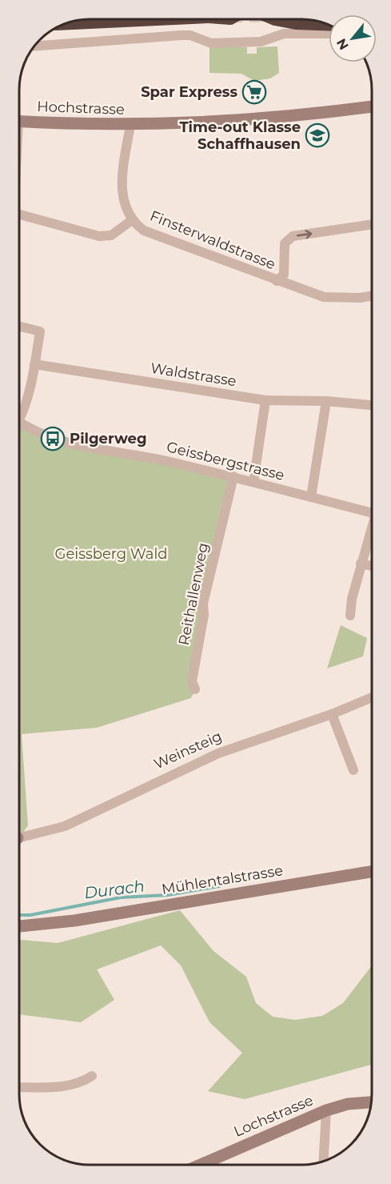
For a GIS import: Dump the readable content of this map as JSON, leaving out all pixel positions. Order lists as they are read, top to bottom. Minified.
{"streets":{"street":["Hochstrasse","Finsterwaldstrasse","Waldstrasse","Geissbergstrasse","Reithallenweg","Weinsteig","Mühlentalstrasse","Lochstrasse"]},"crossings":[["Hochstrasse","Finsterwaldstrasse"],["Geissbergstrasse","Reithallenweg"]],"water":["Durach"],"parks":["Geissberg Wald"],"places":{"supermarket":["Spar Express"],"school or university":["Time-out Klasse Schaffhausen"],"bus stop":["Pilgerweg"]},"north":"bottom left"}
